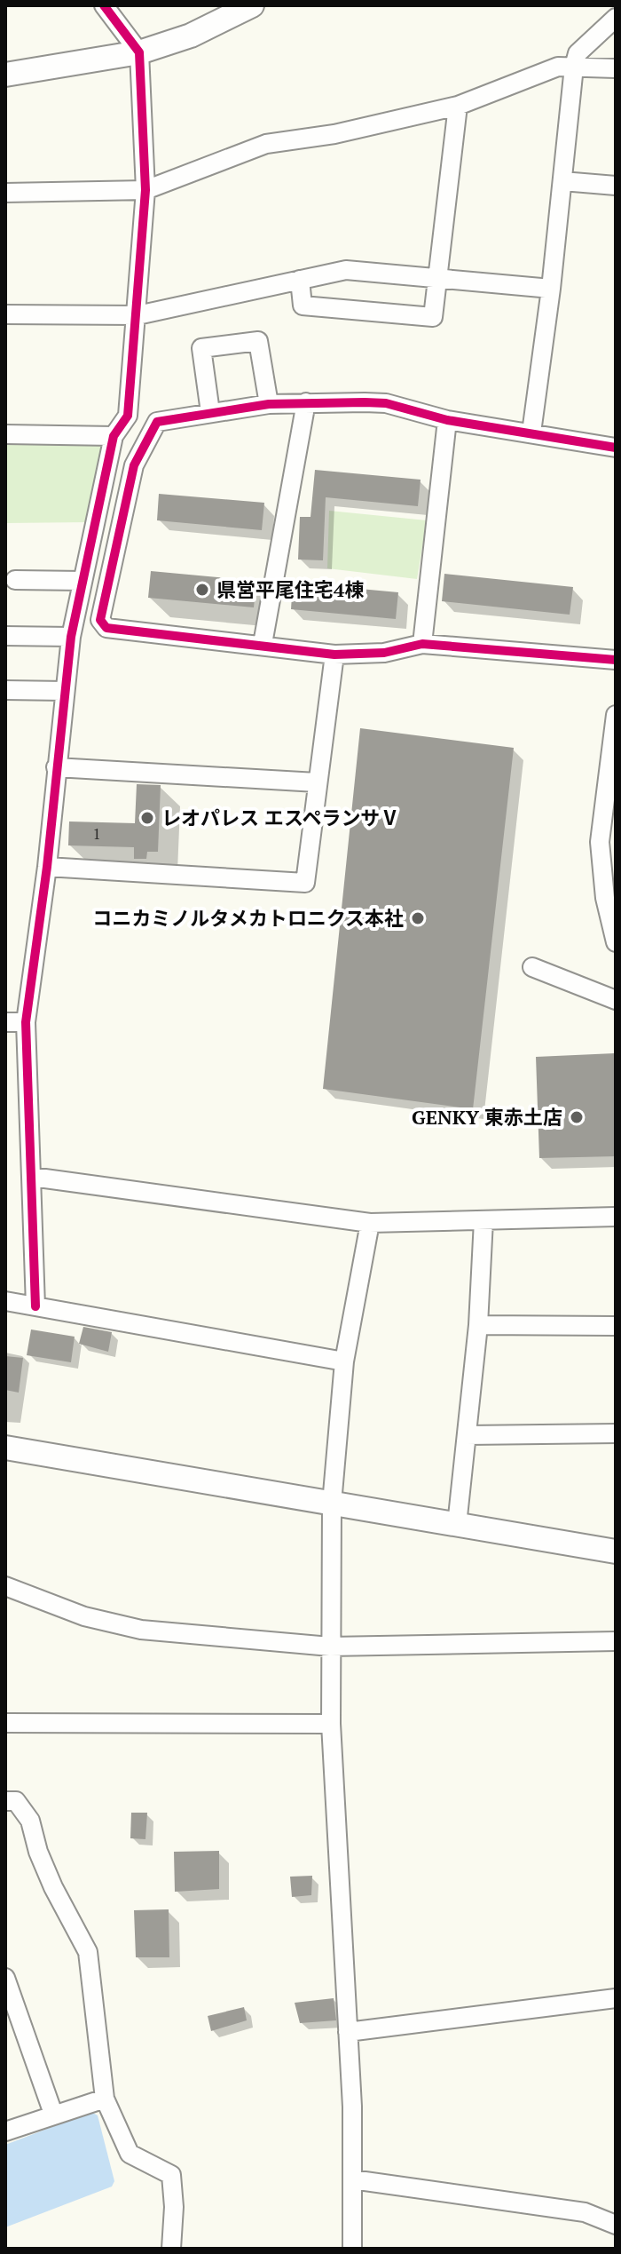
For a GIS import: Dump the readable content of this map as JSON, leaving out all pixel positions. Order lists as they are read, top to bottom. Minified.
{"places":["県営平尾住宅4棟","レオパレス エスペランサⅤ","コニカミノルタメカトロニクス本社","GENKY 東赤土店"],"house_numbers":["1"]}
